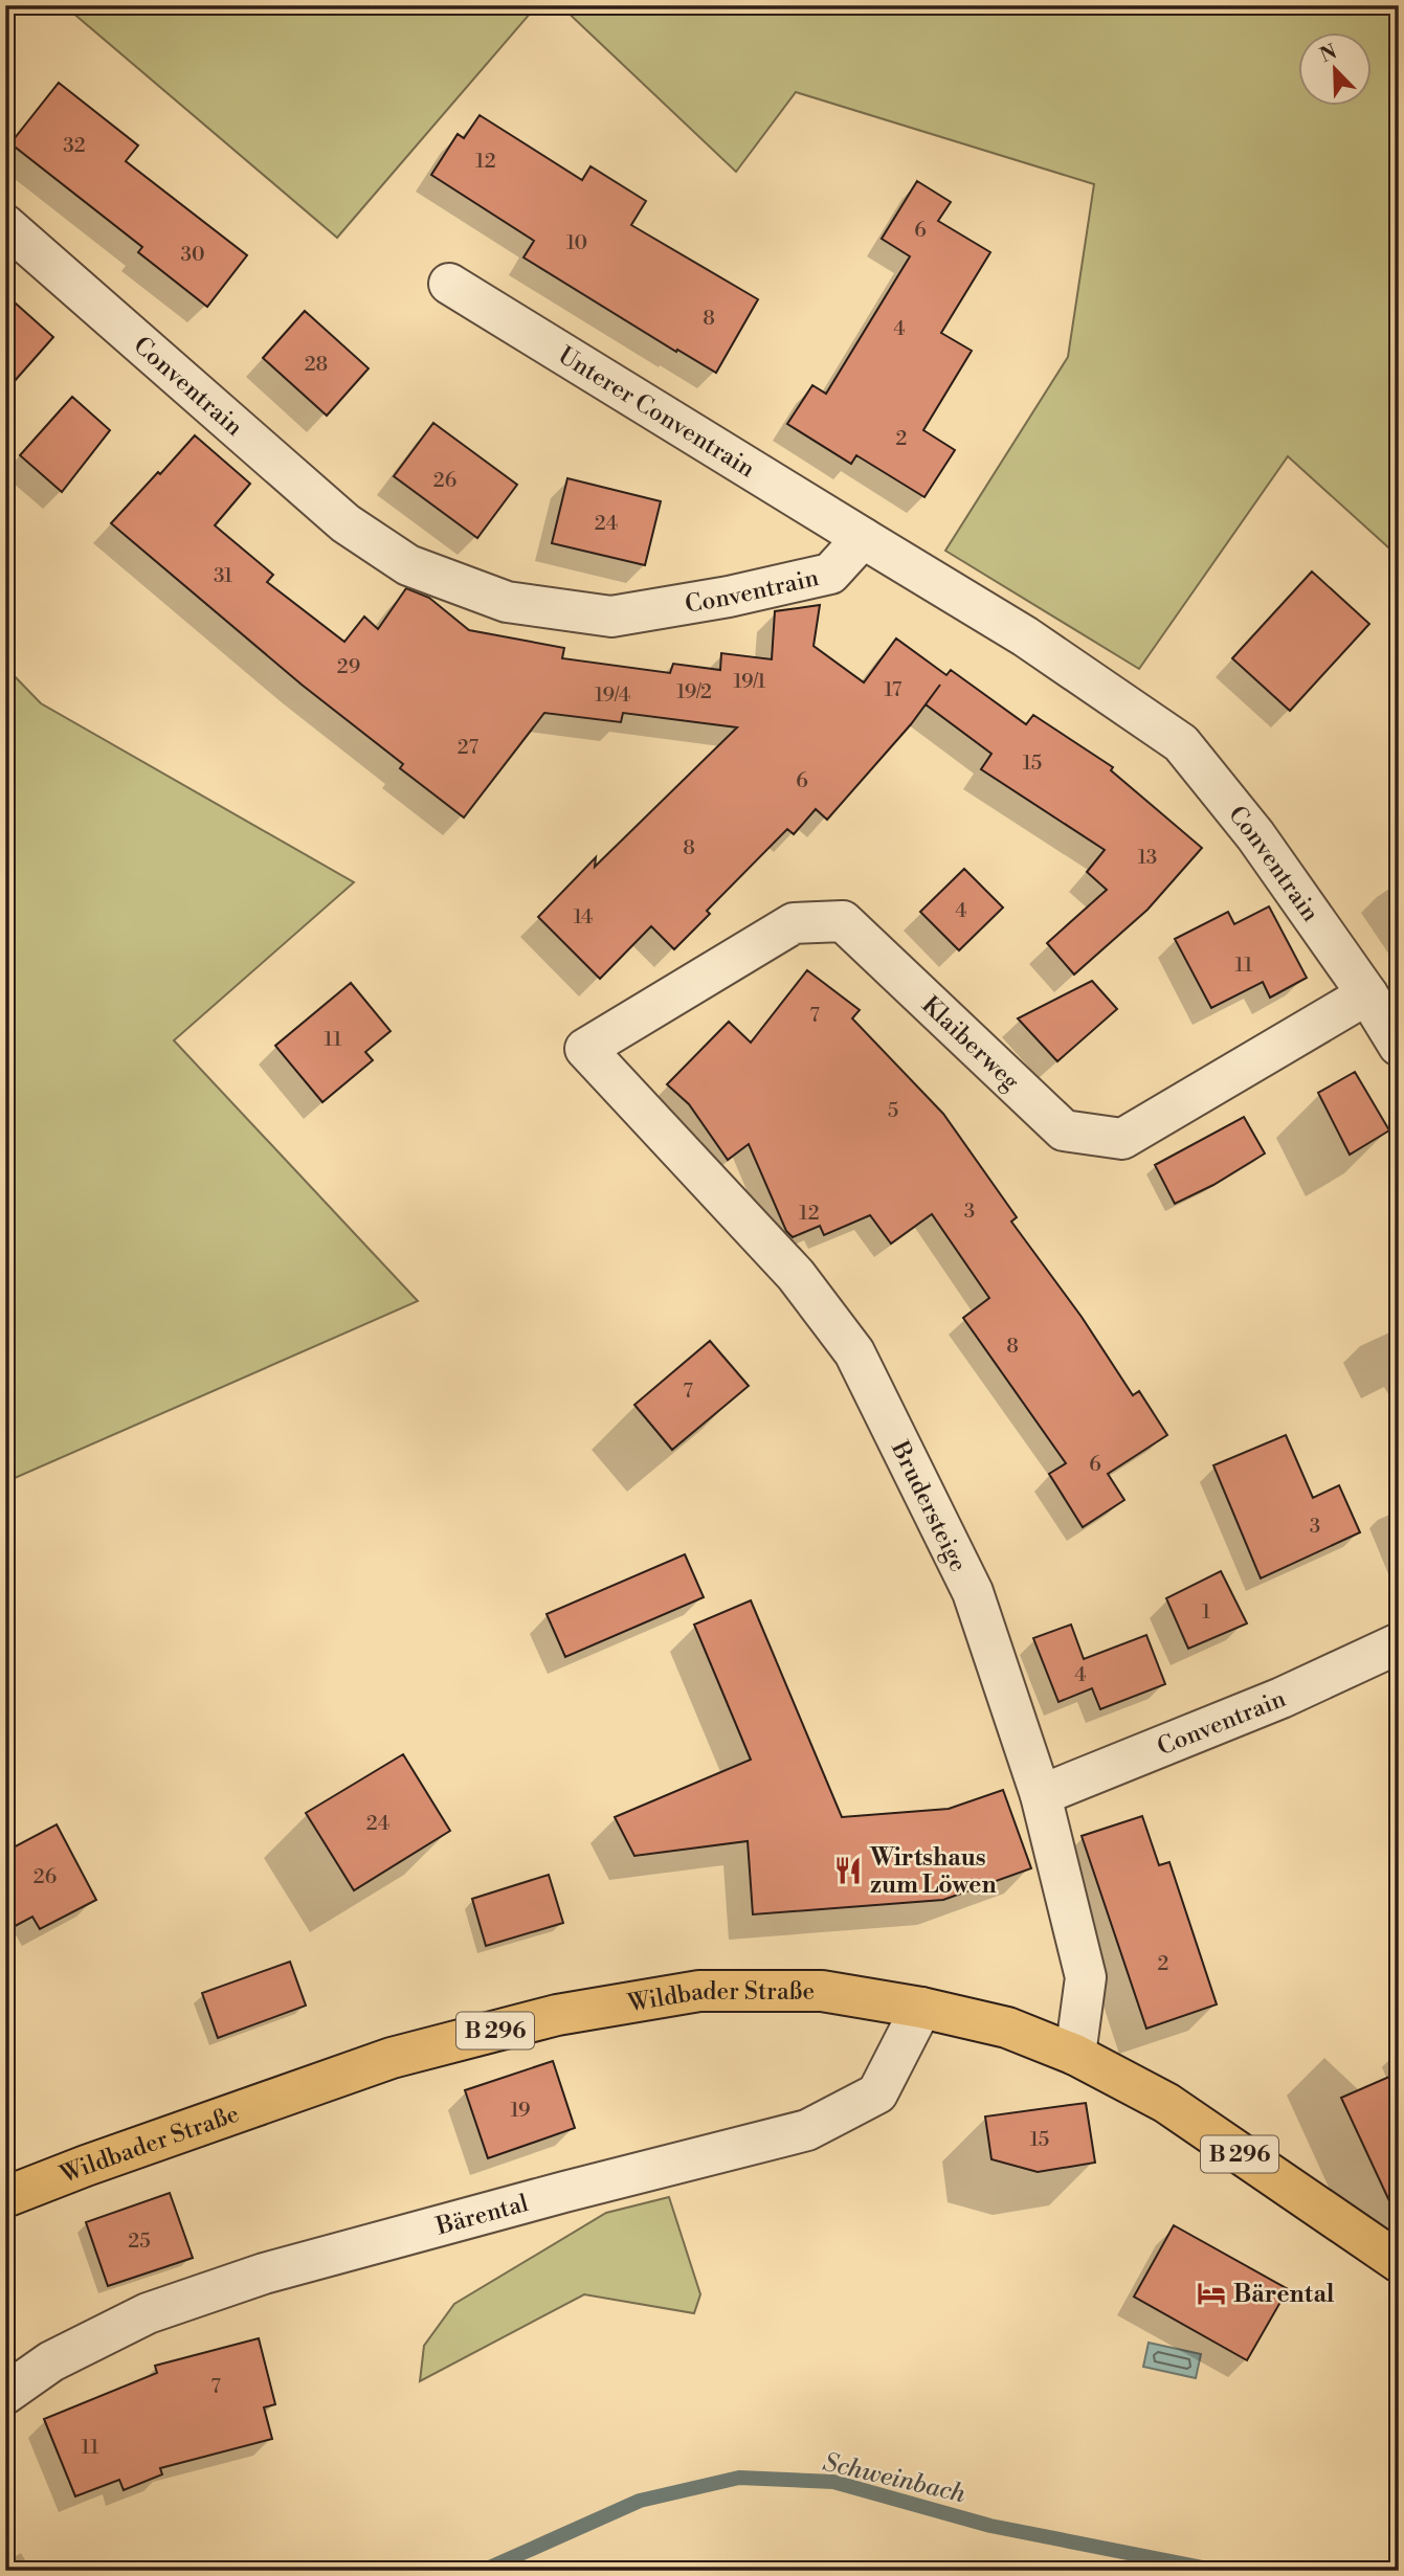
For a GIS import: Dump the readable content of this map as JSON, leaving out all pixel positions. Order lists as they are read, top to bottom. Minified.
{"streets":{"main road":["Wildbader Straße","B 296"],"street":["Conventrain","Unterer Conventrain","Klaiberweg","Brudersteige","Bärental"]},"crossings":[["Conventrain","Unterer Conventrain"],["Conventrain","Klaiberweg"],["Conventrain","Brudersteige"],["Klaiberweg","Brudersteige"],["Brudersteige","Wildbader Straße"],["Wildbader Straße","Bärental"]],"water":["Schweinbach"],"places":{"restaurant":["Wirtshaus zum Löwen"],"hotel":["Bärental"]},"house_numbers":["32","12","6","10","30","8","4","28","2","26","24","31","29","19/1","17","19/2","19/4","27","15","6","8","13","4","14","11","7","11","5","3","12","8","7","6","3","1","4","24","26","2","19","15","25","7","11"],"north":"top left"}
